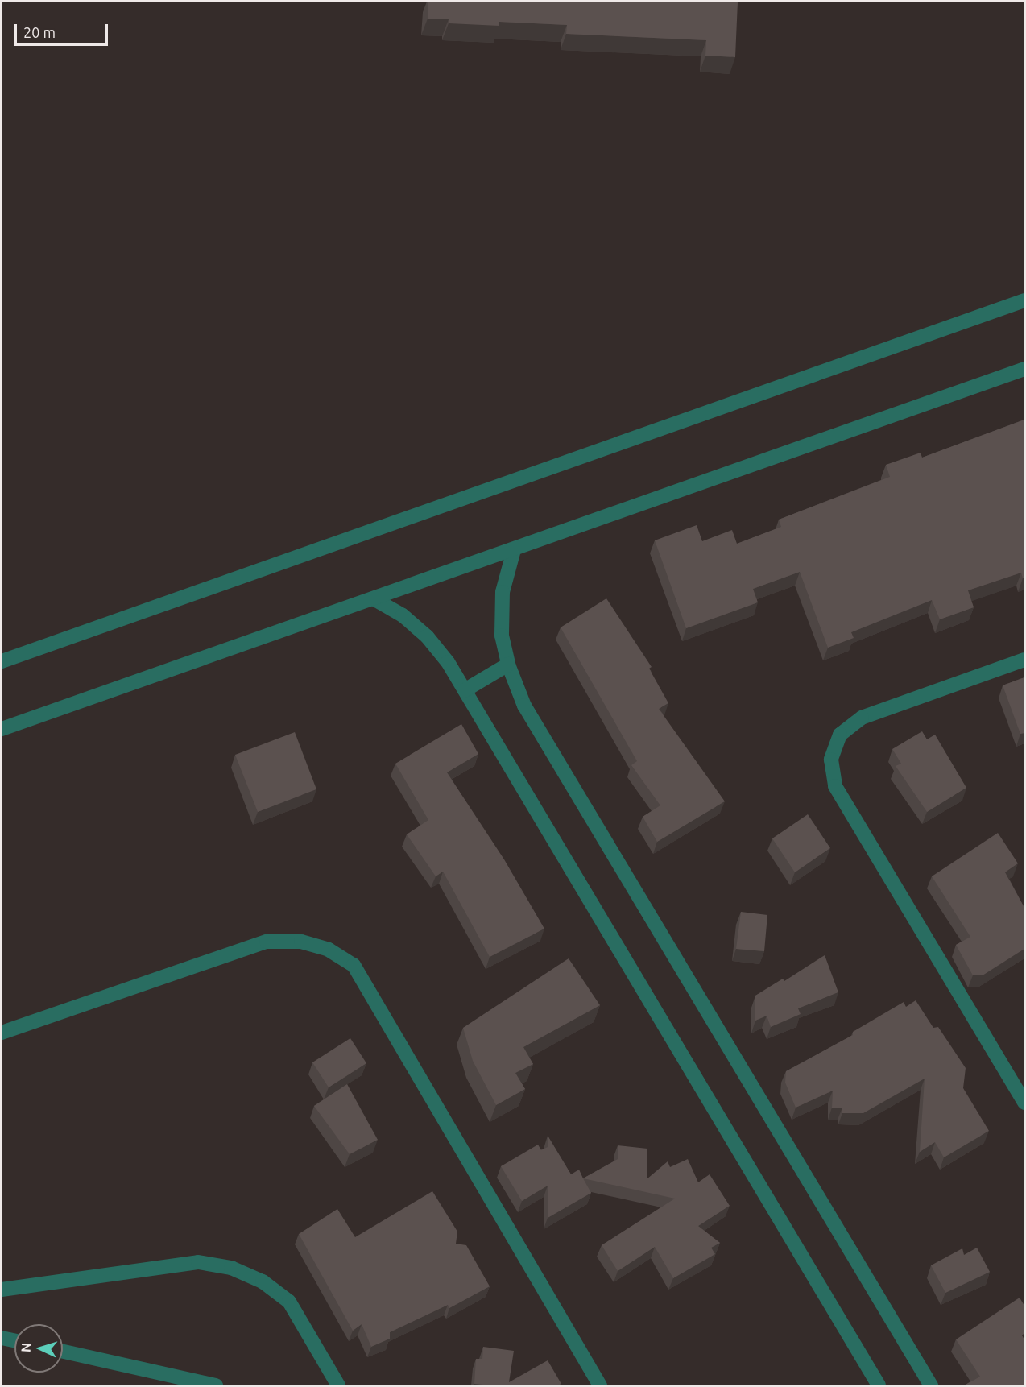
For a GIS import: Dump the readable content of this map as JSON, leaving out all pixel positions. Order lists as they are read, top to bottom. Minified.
{"scale_bar":"20 m","north":"left"}
